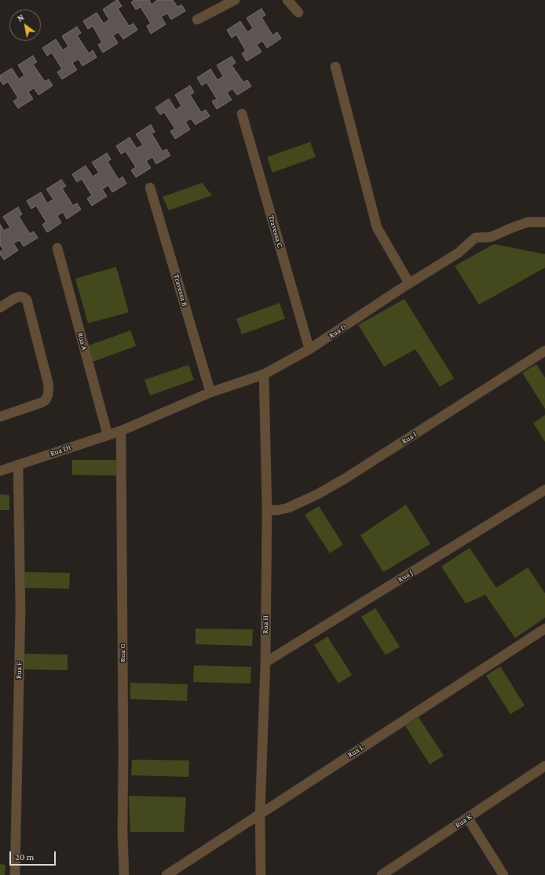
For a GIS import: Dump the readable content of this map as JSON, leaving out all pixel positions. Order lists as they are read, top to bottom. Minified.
{"streets":{"street":["Travessa C","Travessa B","Rua D","Rua A","Rua I","Rua D1","Rua J","Rua H","Rua G","Rua F","Rua L","Rua K"]},"crossings":[["Travessa C","Rua D"],["Travessa B","Rua D"],["Rua D","Rua D1"],["Rua D","Rua H"],["Rua D","Rua G"],["Rua A","Rua D1"],["Rua I","Rua H"],["Rua D1","Rua G"],["Rua D1","Rua F"],["Rua J","Rua H"],["Rua H","Rua L"]],"scale_bar":"20 m","north":"top left"}
